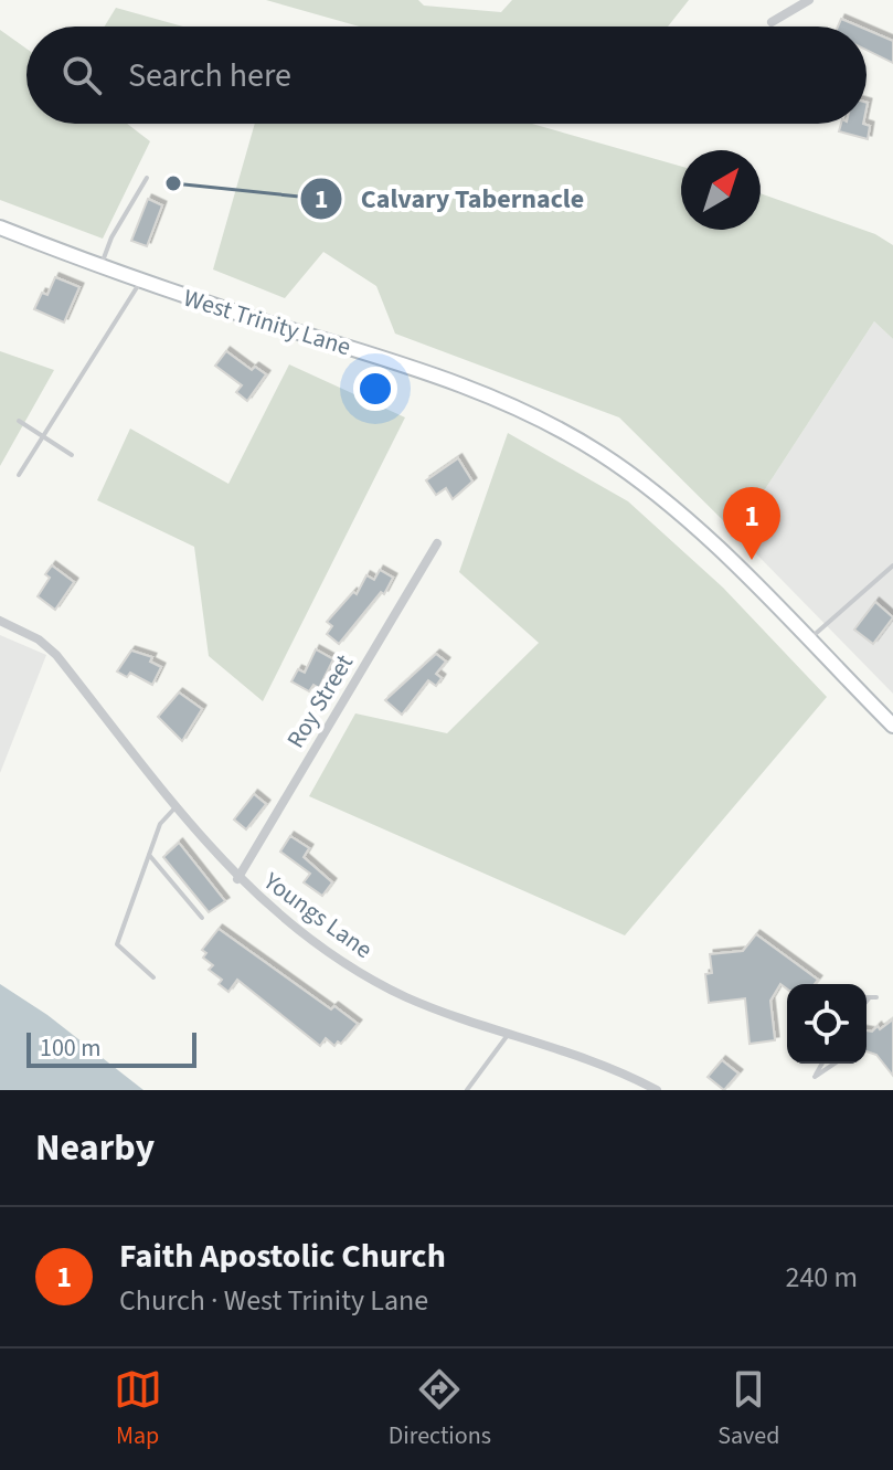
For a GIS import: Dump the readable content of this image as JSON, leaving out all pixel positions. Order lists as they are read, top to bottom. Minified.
{"streets":{"main road":["West Trinity Lane"],"street":["Roy Street","Youngs Lane"]},"crossings":[["Roy Street","Youngs Lane"]],"places":["Calvary Tabernacle"],"scale_bar":"100 m","north":"top right","page":{"search":"Search here","pins":"1","scale":"100 m","heading":"Nearby","list":[{"mark":"1","name":"Faith Apostolic Church","note":"Church · West Trinity Lane","value":"240 m"}],"nav":["Map","Directions","Saved"]}}
